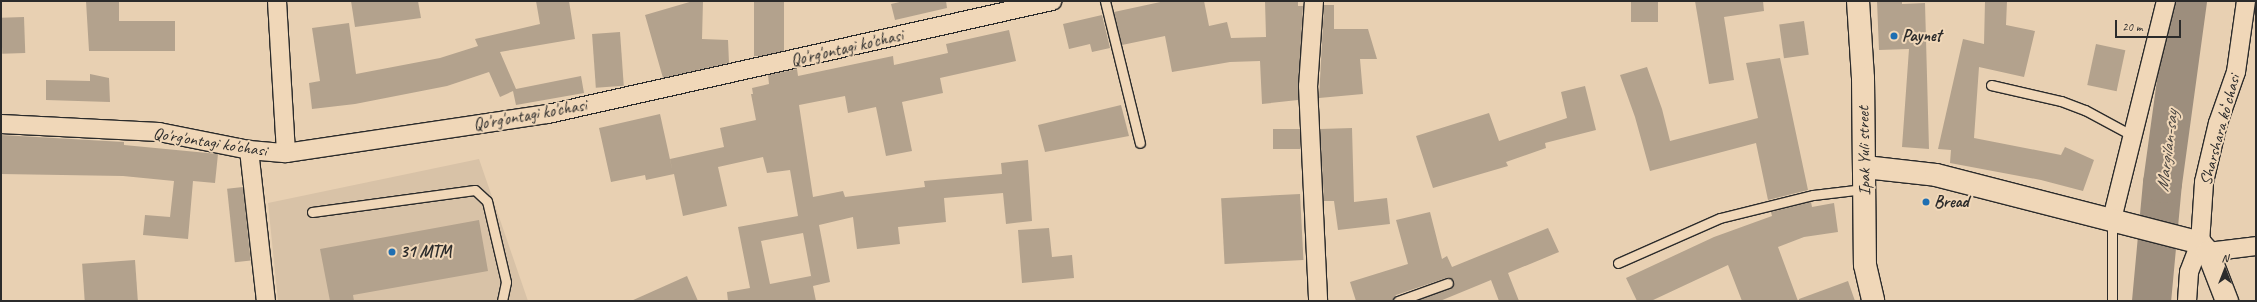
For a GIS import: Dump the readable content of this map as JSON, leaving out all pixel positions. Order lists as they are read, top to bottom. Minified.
{"streets":{"street":["Qo'rg'ontagi ko'chasi","Sharshara koʻchasi","Ipak Yuli street"]},"water":["Margilan-say"],"places":["Paynet","Bread","31 MTM"],"scale_bar":"20 m","north":"top"}
